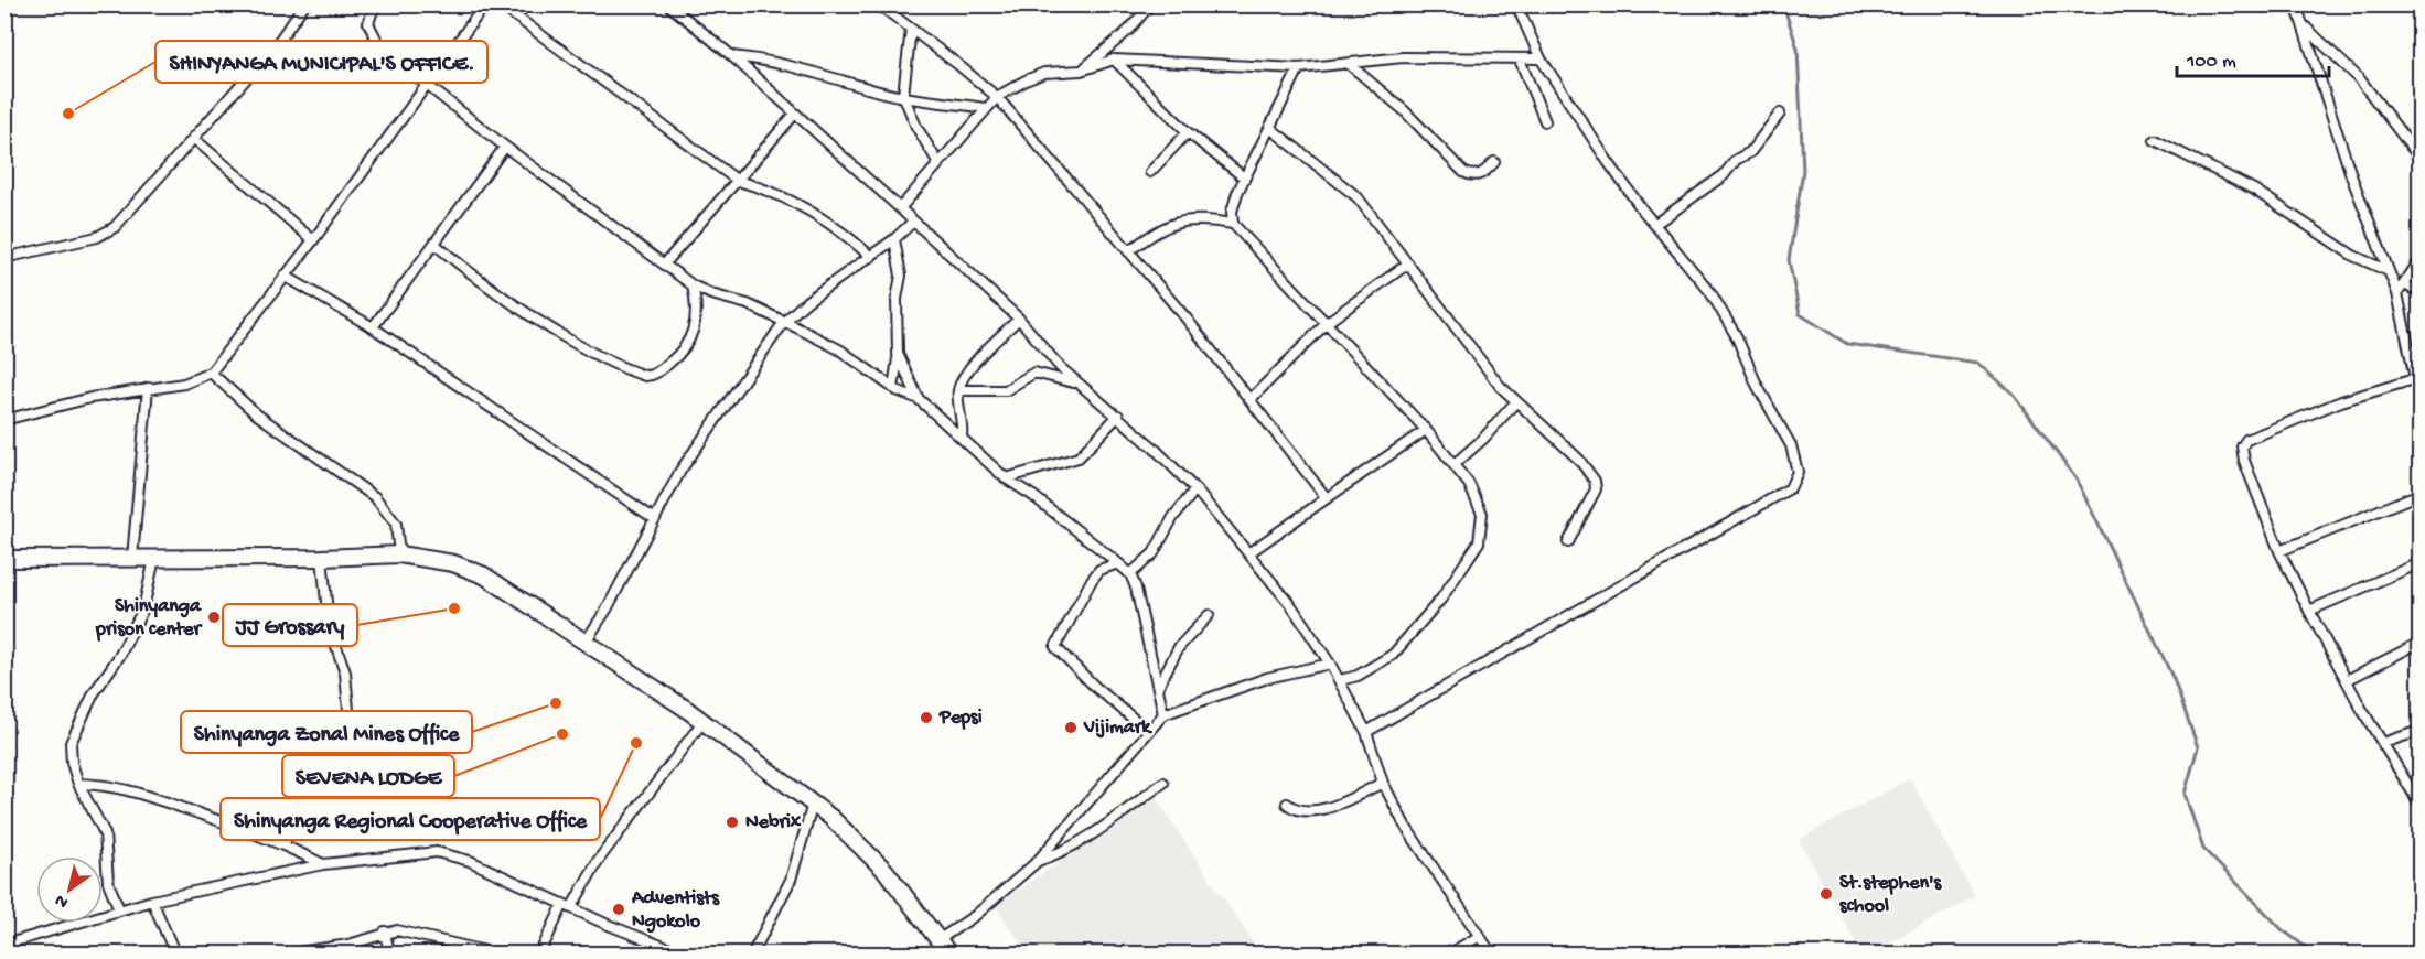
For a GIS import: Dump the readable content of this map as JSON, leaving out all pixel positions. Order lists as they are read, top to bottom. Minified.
{"places":["SHINYANGA MUNICIPAL'S OFFICE.","JJ Grossary","Shinyanga prison center","Shinyanga Zonal Mines Office","Pepsi","Vijimark","SEVENA LODGE","Shinyanga Regional Cooperative Office","Nebrix","St.stephen's school","Adventists Ngokolo"],"scale_bar":"100 m","north":"bottom left"}
